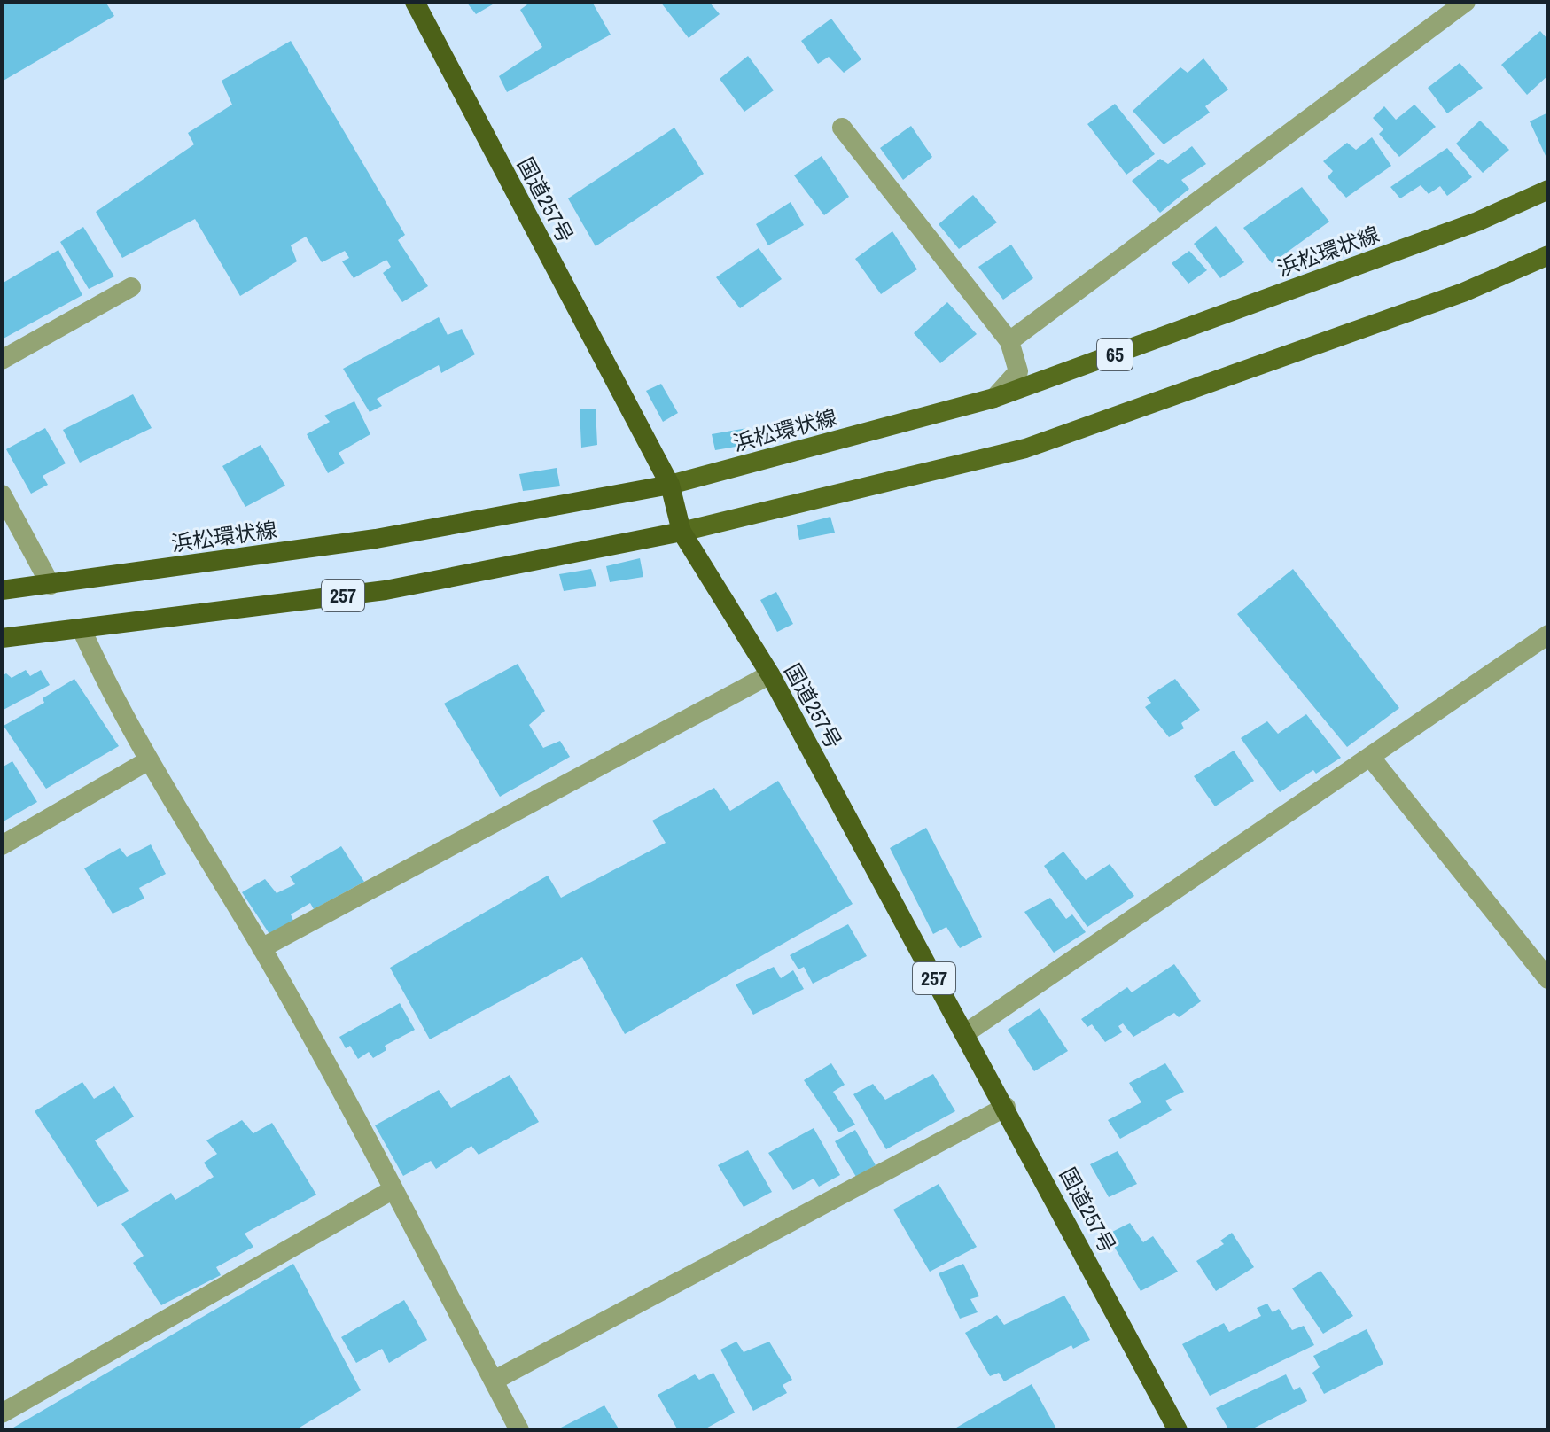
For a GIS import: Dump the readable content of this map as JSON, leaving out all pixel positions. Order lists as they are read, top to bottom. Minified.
{"streets":{"highway":["国道257号","浜松環状線","257"],"main road":["65"]},"crossings":[["国道257号","浜松環状線"],["国道257号","257"]]}
